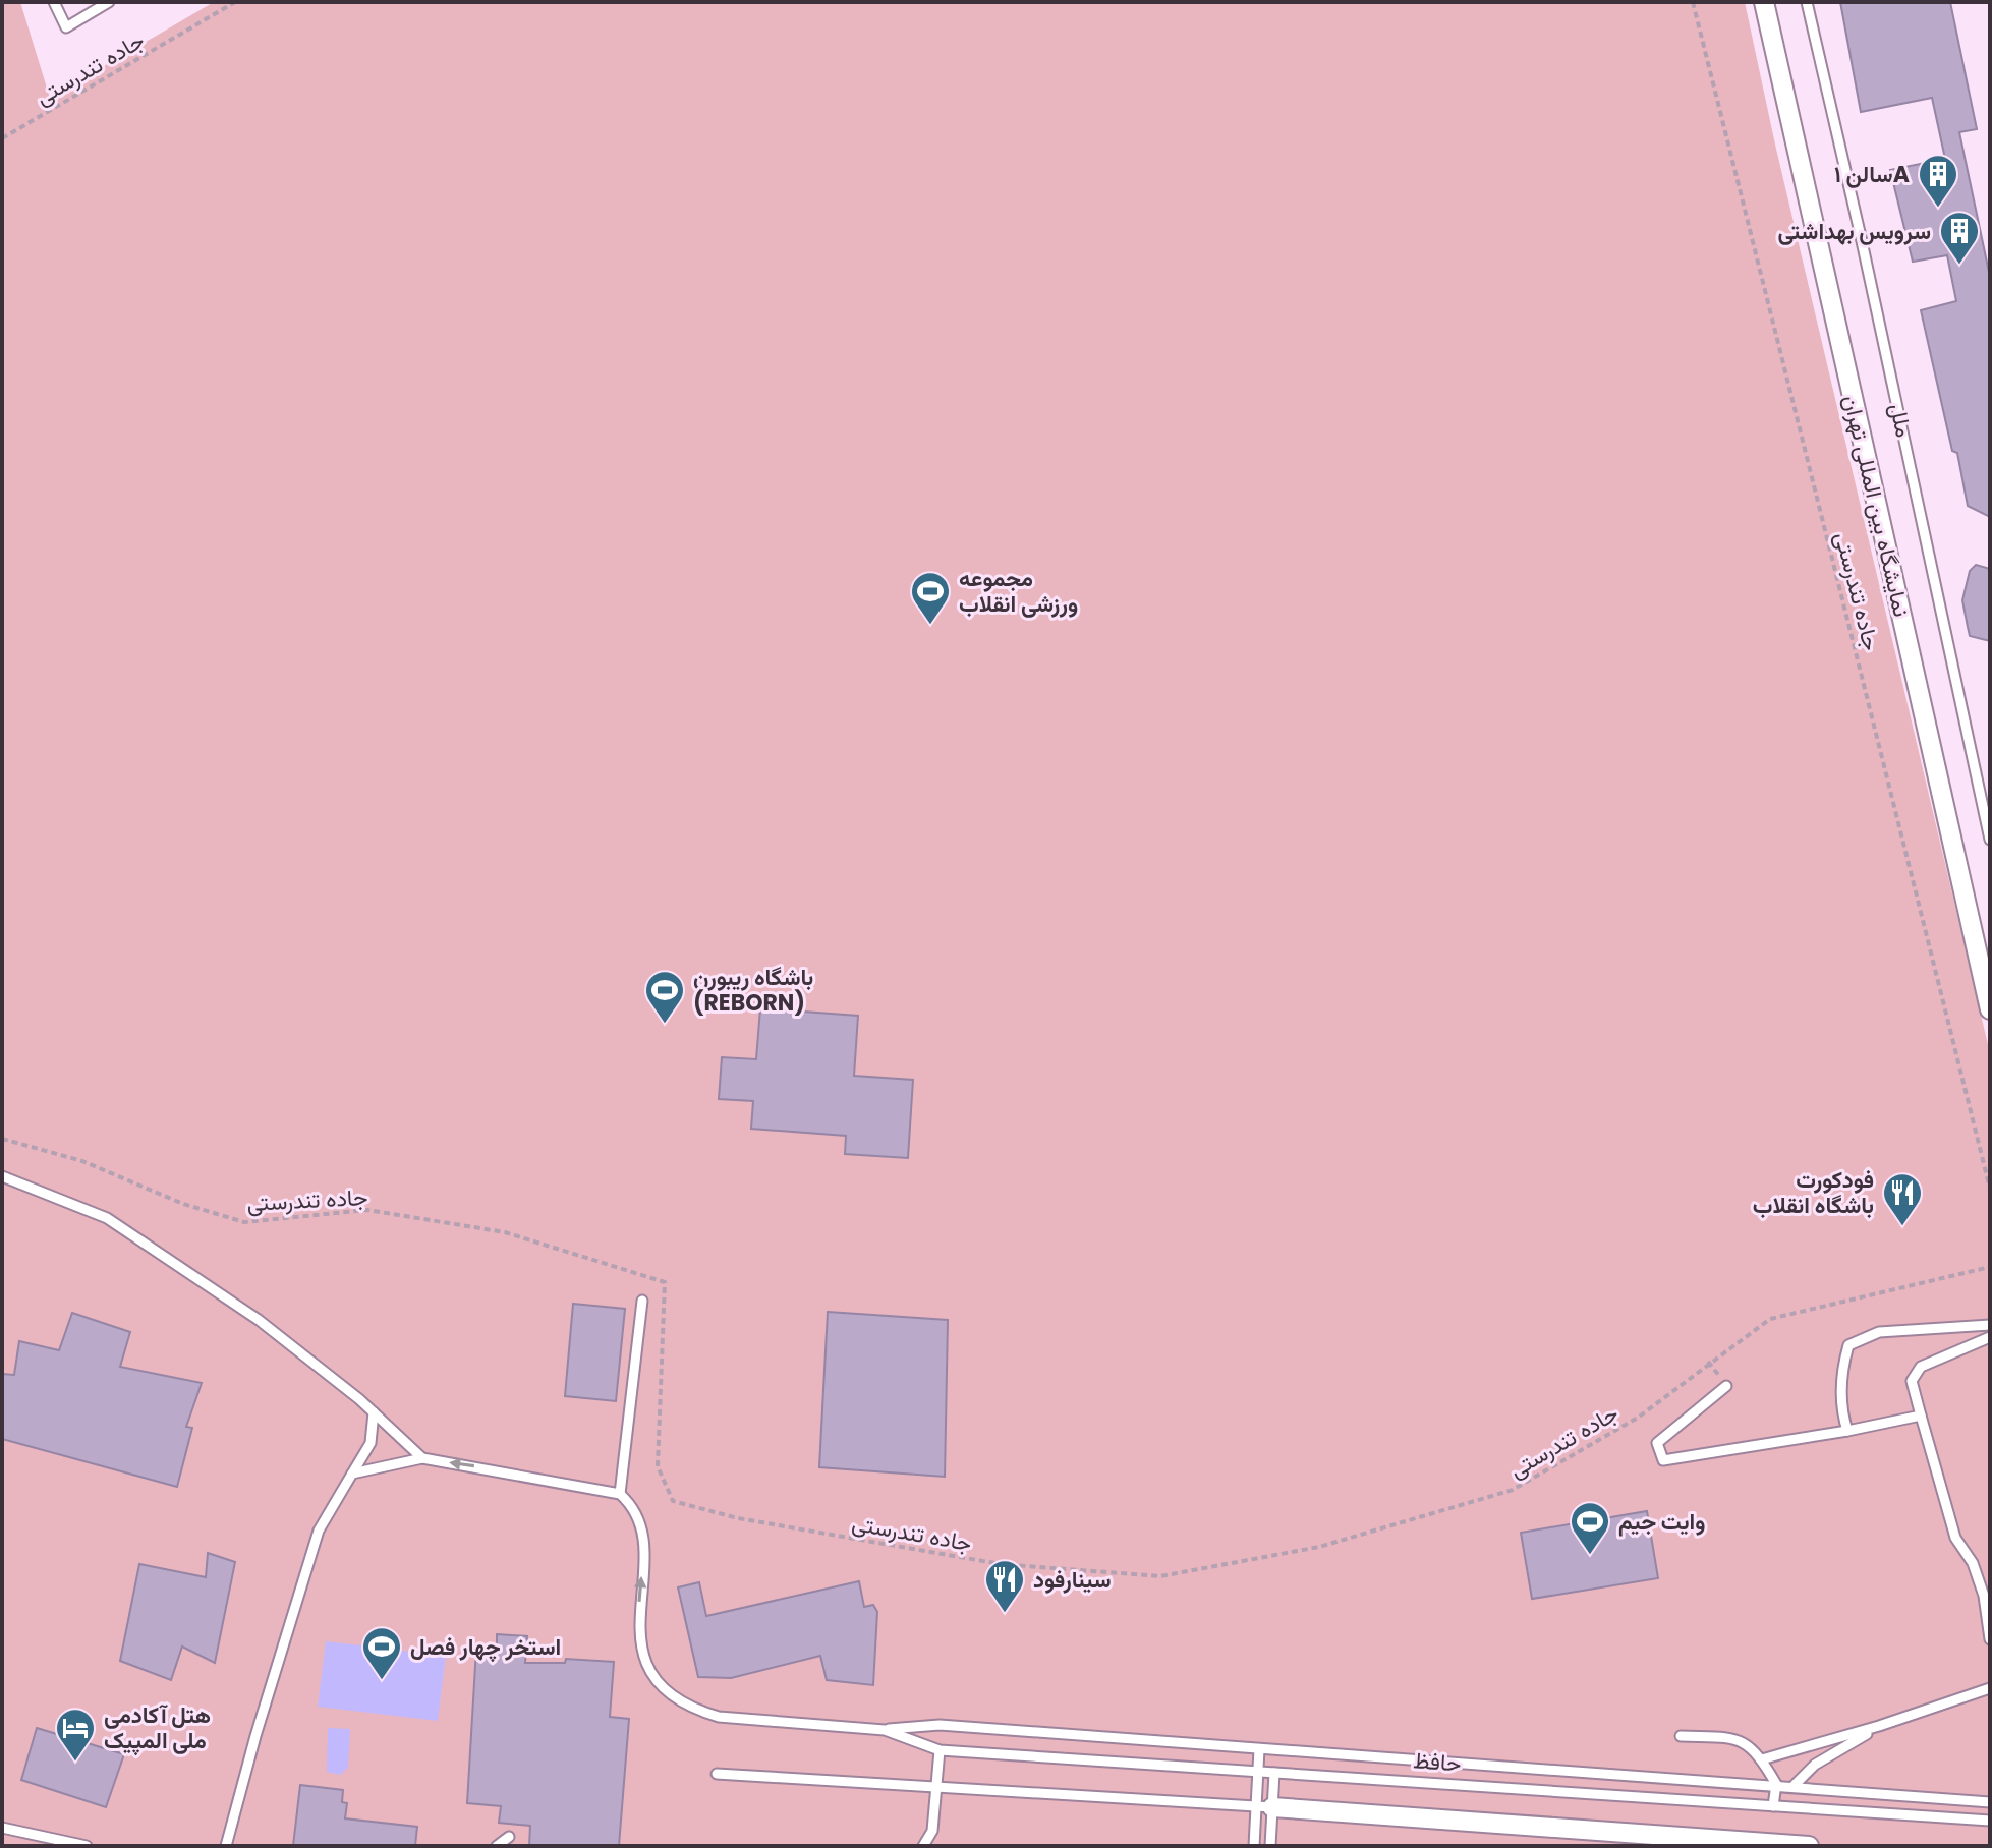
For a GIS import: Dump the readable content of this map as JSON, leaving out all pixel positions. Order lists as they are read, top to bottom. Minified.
{"streets":{"street":["نمایشگاه بین المللی تهران"],"lane":["ملل","حافظ"],"path":["جاده تندرستی"]},"places":{"building":["سالن ۱A","سرویس بهداشتی"],"sports":["مجموعه ورزشی انقلاب","باشگاه ریبورن (REBORN)","وایت جیم","استخر چهار فصل"],"restaurant":["فودکورت باشگاه انقلاب","سینارفود"],"hotel":["هتل آکادمی ملی المپیک"]}}
